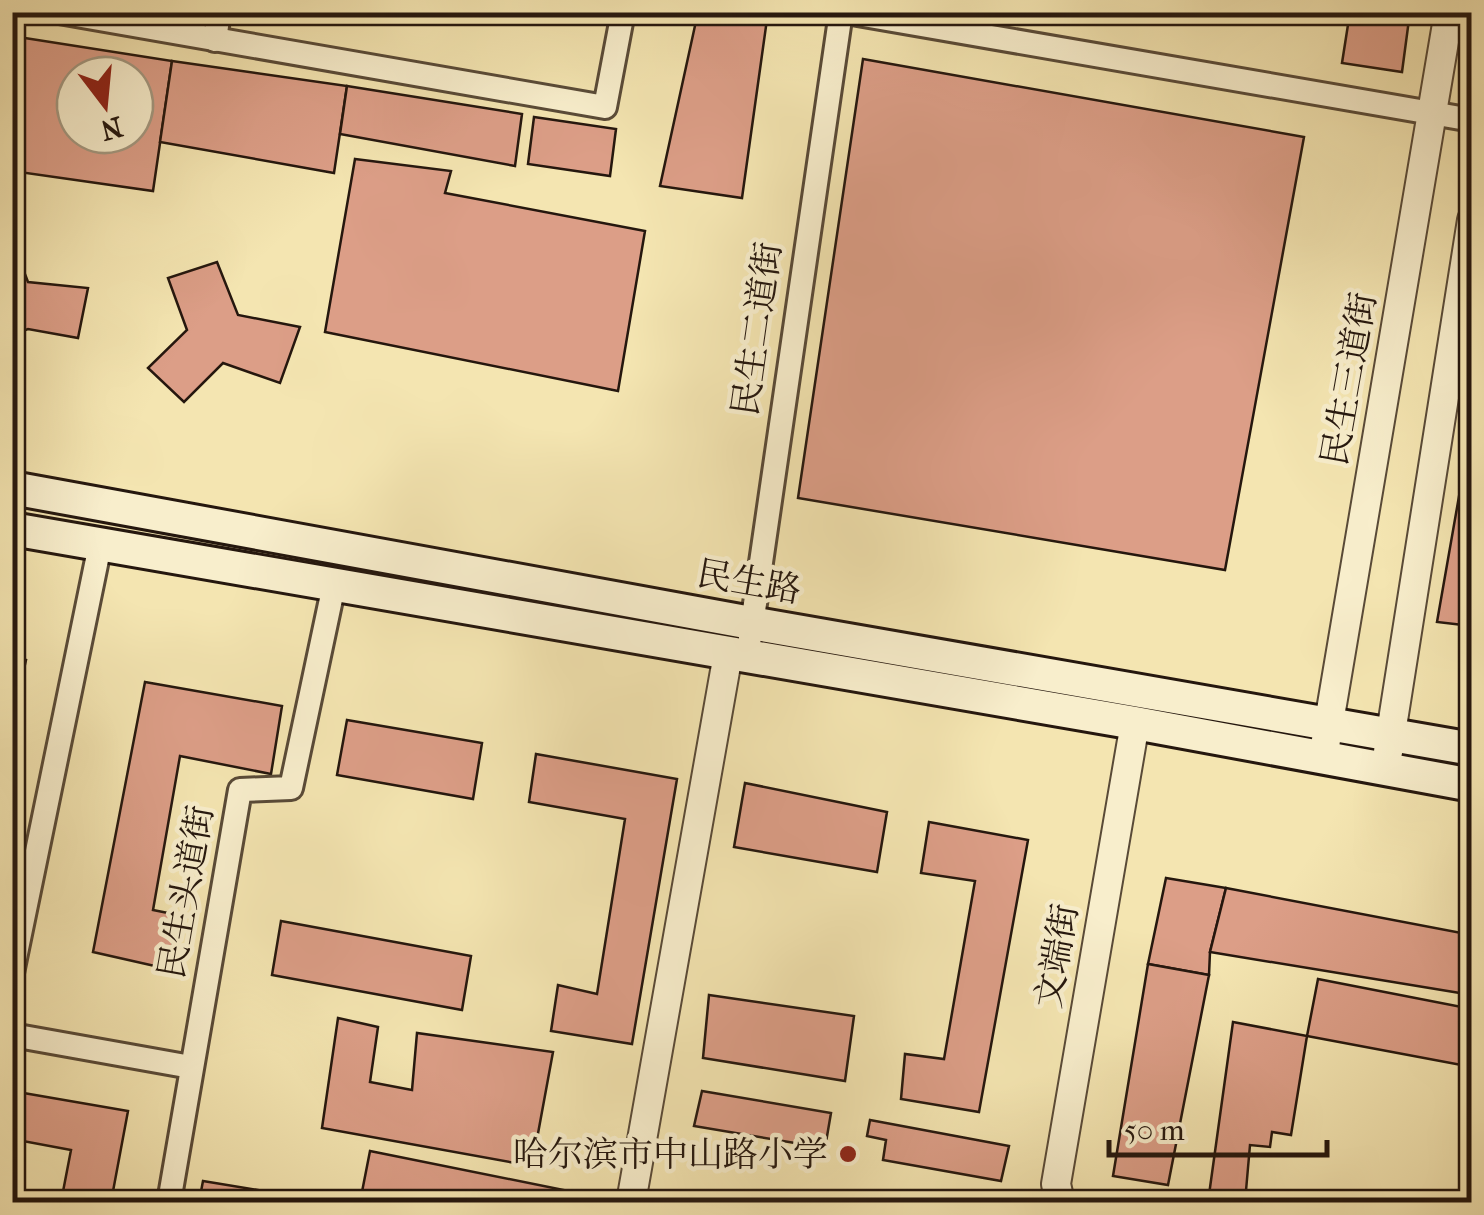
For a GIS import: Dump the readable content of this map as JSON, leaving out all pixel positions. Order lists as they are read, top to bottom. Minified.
{"streets":{"main road":["民生路"],"street":["民生二道街","民生三道街","民生头道街","文端街"]},"crossings":[["民生二道街","民生三道街"],["民生二道街","民生路"],["民生三道街","民生路"],["民生路","民生头道街"],["民生路","文端街"]],"places":["哈尔滨市中山路小学"],"scale_bar":"50 m","north":"bottom"}
